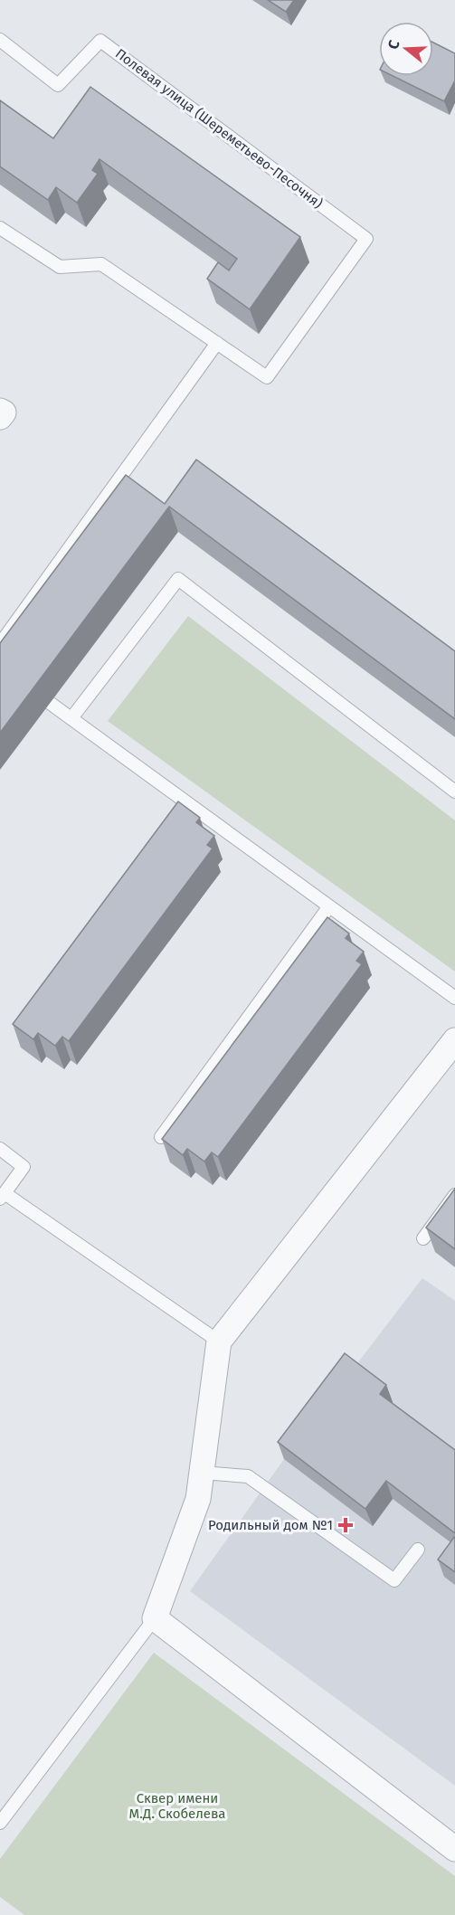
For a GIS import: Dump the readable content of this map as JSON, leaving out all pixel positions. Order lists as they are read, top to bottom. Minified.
{"streets":{"lane":["Полевая улица (Шереметьево-Песочня)"]},"parks":["Сквер имени М.Д. Скобелева"],"places":{"health":["Родильный дом №1"]},"north":"left"}
